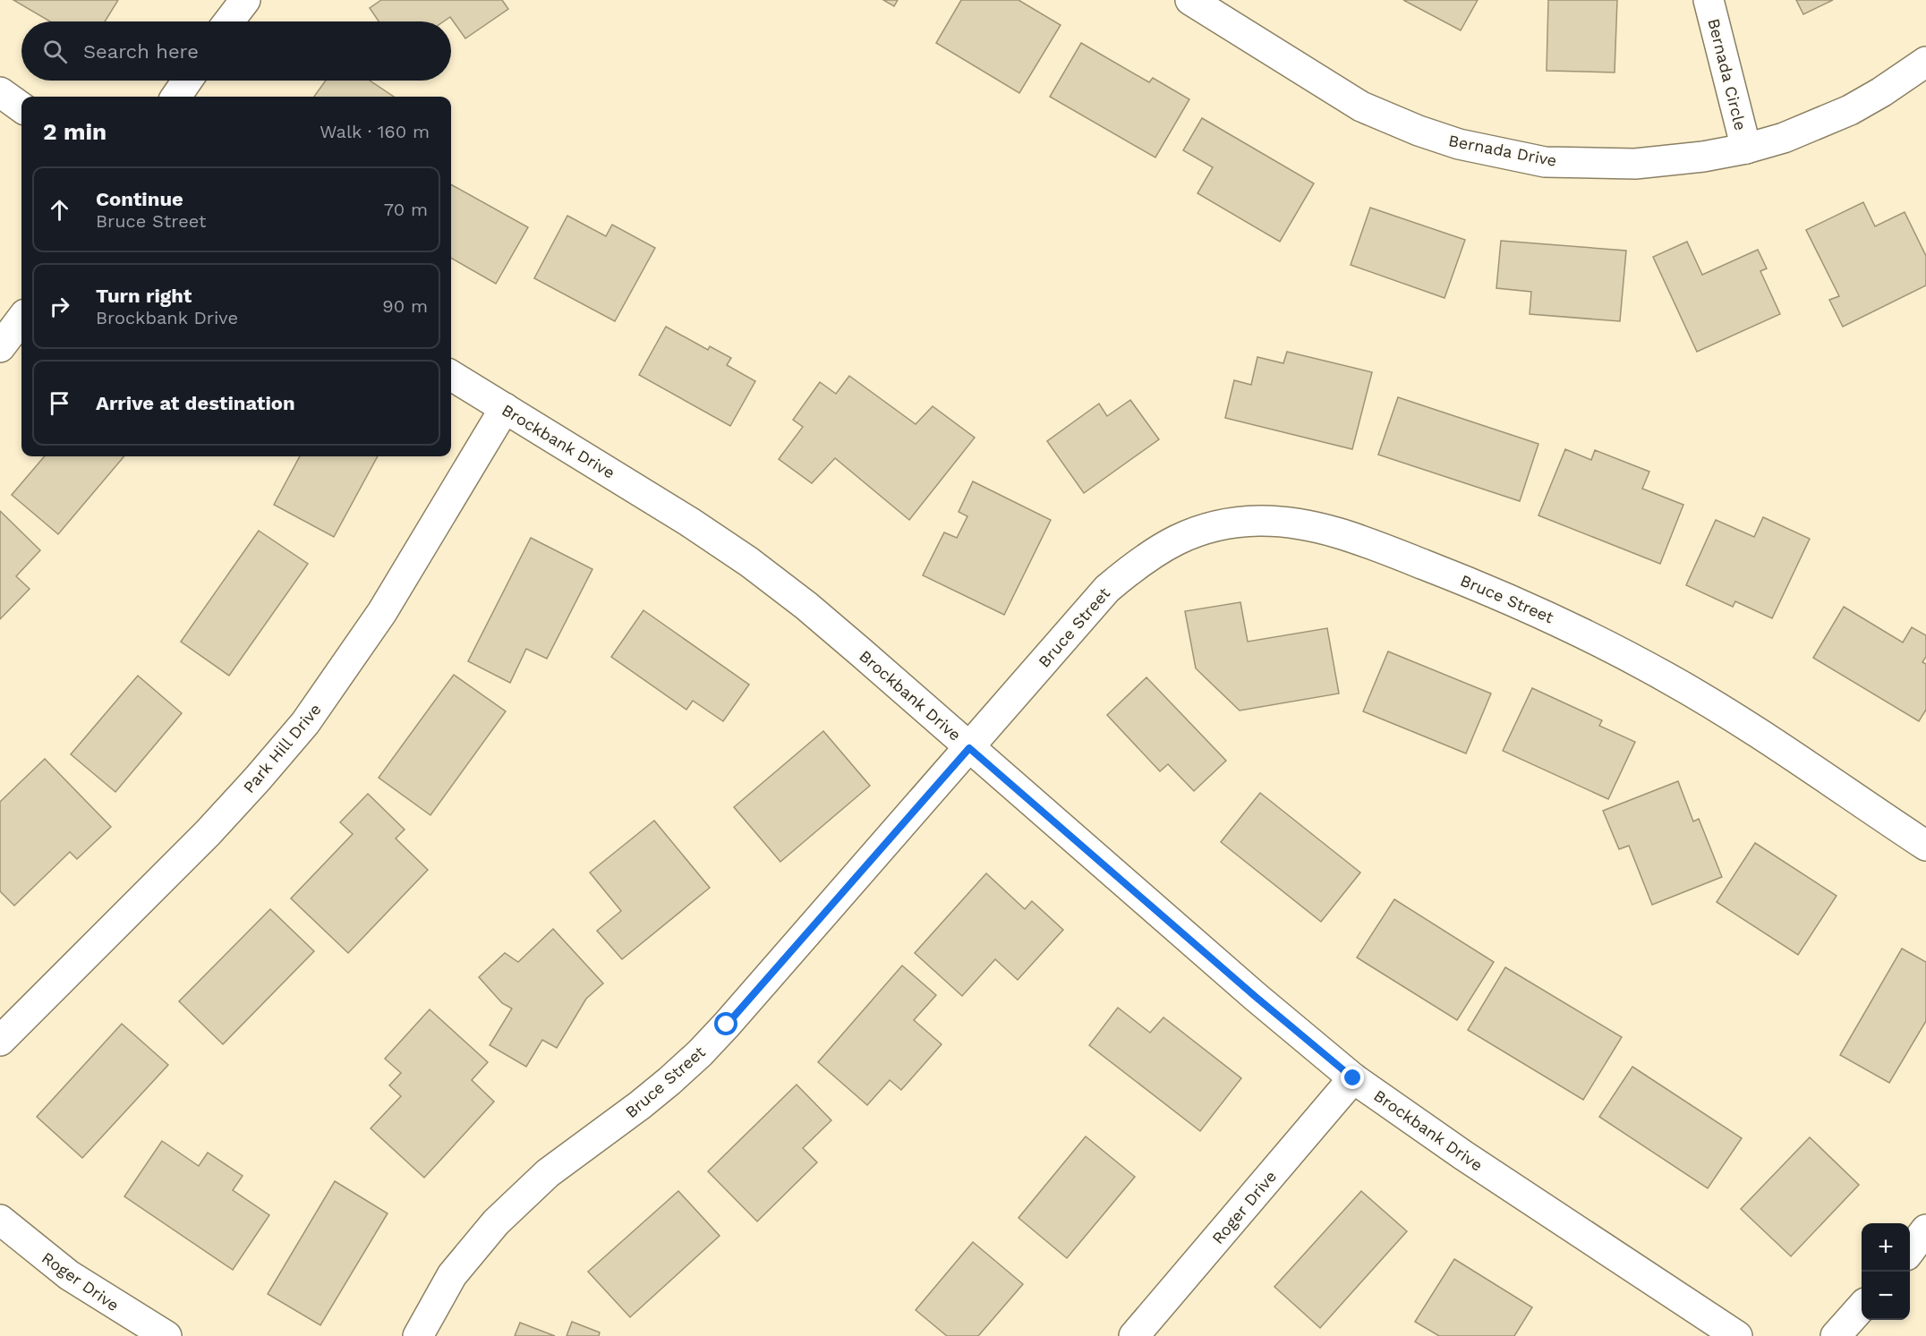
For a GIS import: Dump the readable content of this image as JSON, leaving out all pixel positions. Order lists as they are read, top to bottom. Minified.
{"streets":{"street":["Bernada Circle","Bernada Drive","Brockbank Drive","Bruce Street","Park Hill Drive","Roger Drive"]},"crossings":[["Bernada Circle","Bernada Drive"],["Brockbank Drive","Bruce Street"],["Brockbank Drive","Park Hill Drive"],["Brockbank Drive","Roger Drive"]],"page":{"search":"Search here","heading":["2 min","Walk · 160 m"],"list":[["Continue","Bruce Street","70 m"],["Turn right","Brockbank Drive","90 m"],"Arrive at destination"],"map_buttons":["+","−"]}}
